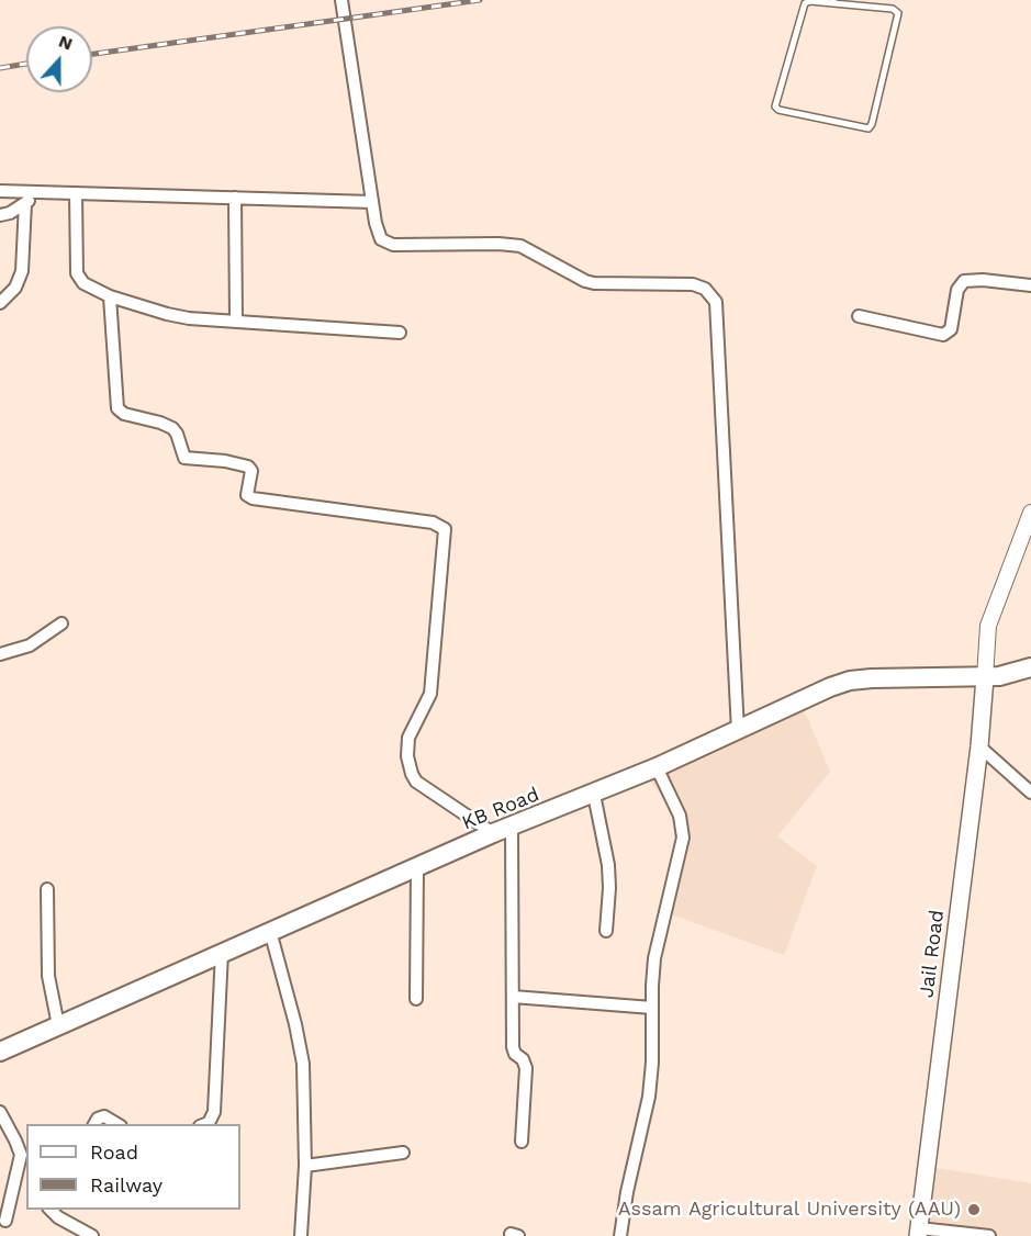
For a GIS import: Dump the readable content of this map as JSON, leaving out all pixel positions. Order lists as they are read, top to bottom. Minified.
{"streets":{"main road":["KB Road","Jail Road"]},"crossings":[["KB Road","Jail Road"]],"places":["Assam Agricultural University (AAU)"],"legend":["Road","Railway"],"north":"top"}
